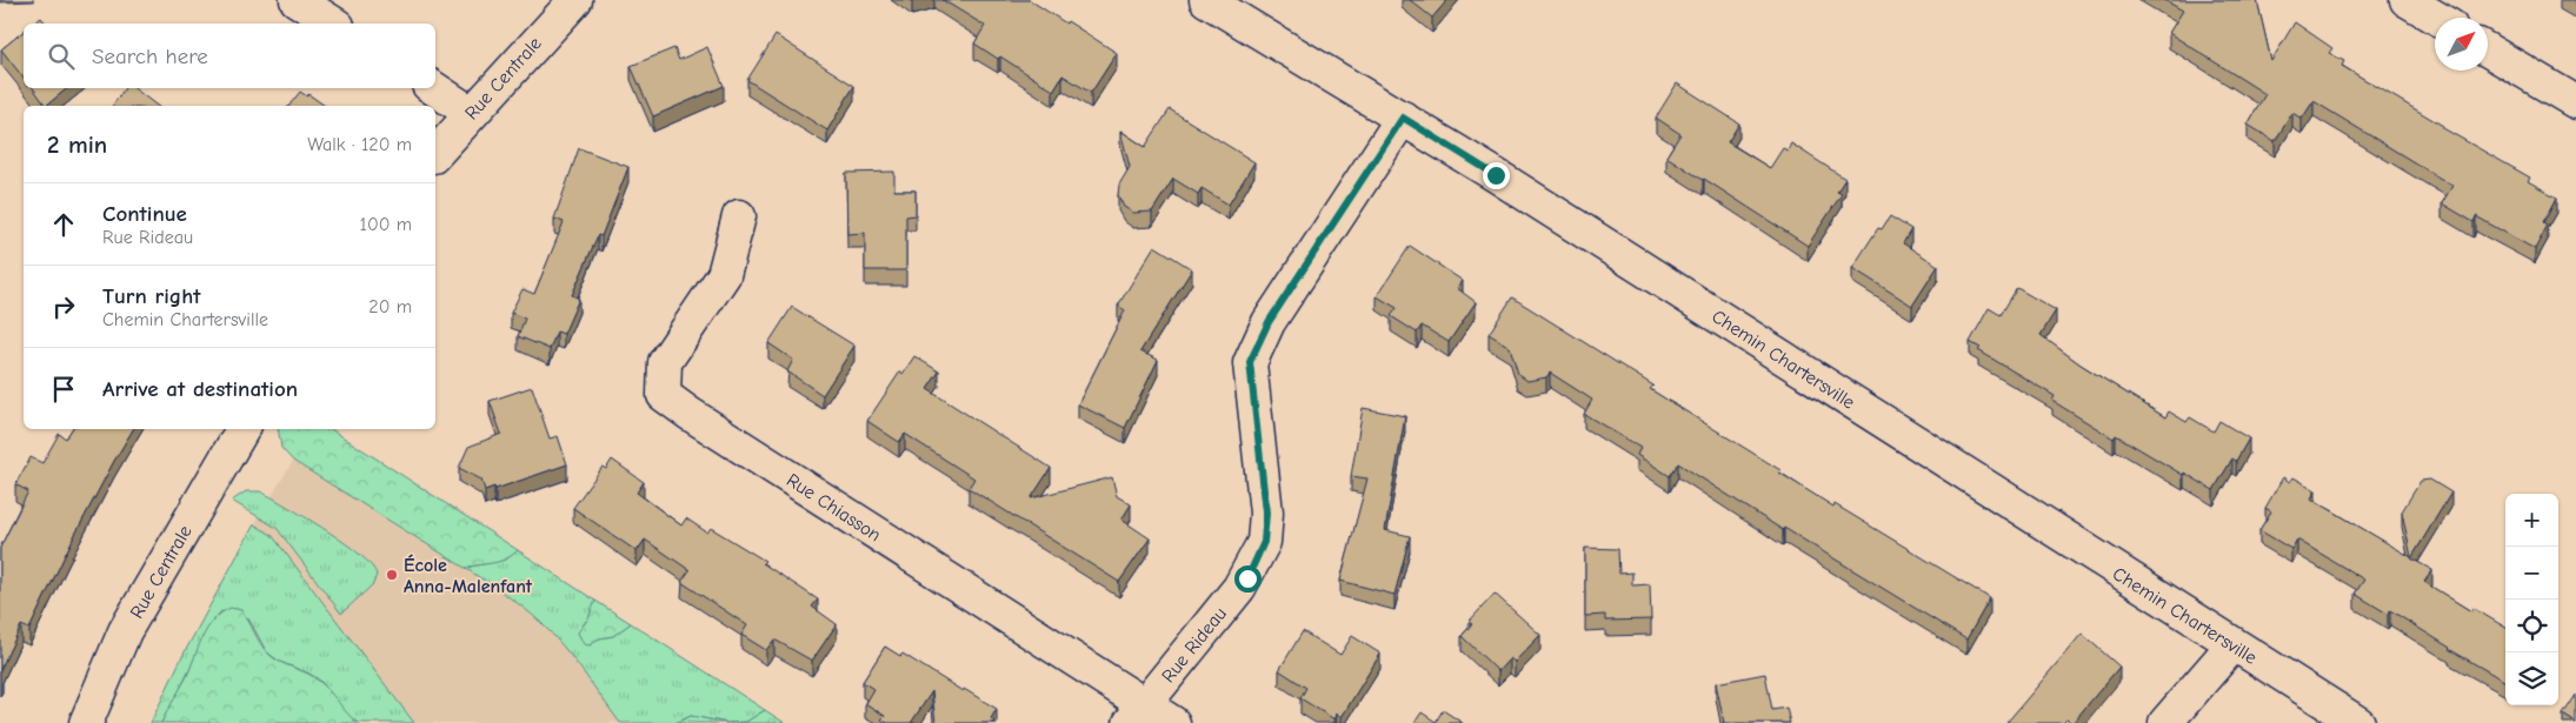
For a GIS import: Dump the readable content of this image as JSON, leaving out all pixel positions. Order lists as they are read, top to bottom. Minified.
{"streets":{"street":["Rue Centrale","Chemin Chartersville","Rue Chiasson","Rue Rideau"]},"crossings":[["Chemin Chartersville","Rue Rideau"],["Rue Chiasson","Rue Rideau"]],"places":["École Anna-Malenfant"],"north":"top right","page":{"search":"Search here","heading":["2 min","Walk · 120 m"],"list":[["Continue","Rue Rideau","100 m"],["Turn right","Chemin Chartersville","20 m"],"Arrive at destination"],"map_buttons":["+","−"]}}
